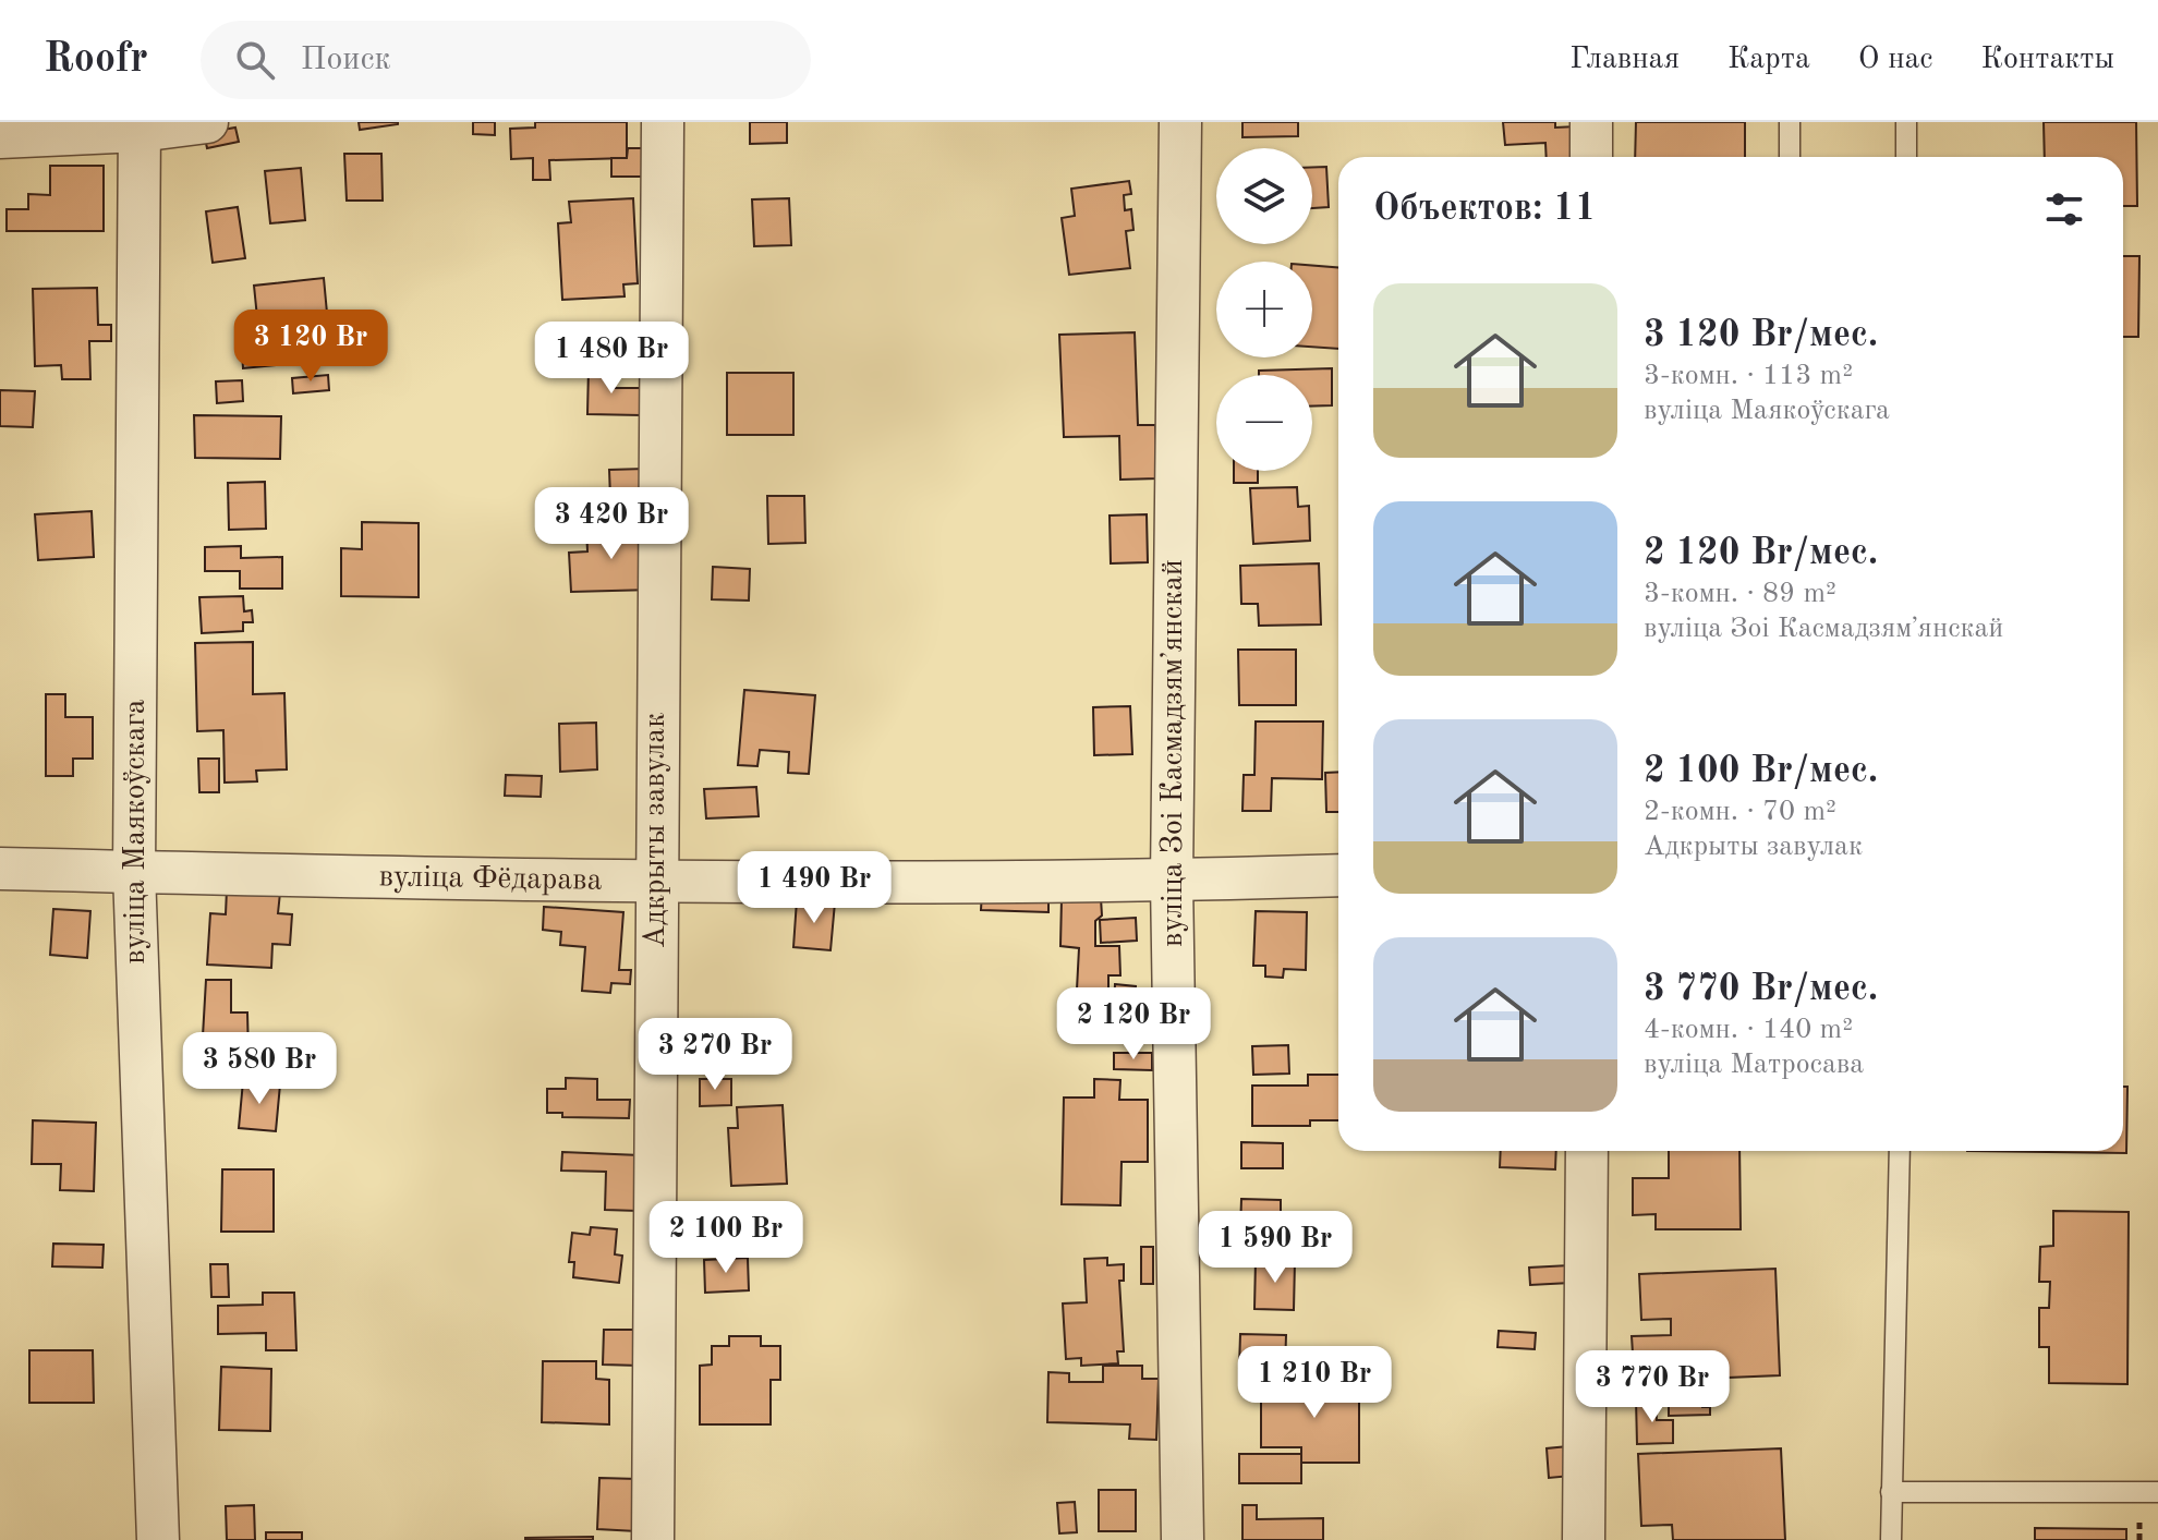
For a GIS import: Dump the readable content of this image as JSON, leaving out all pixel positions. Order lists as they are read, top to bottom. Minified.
{"streets":{"street":["вуліца Зоі Касмадзямʼянскай","Адкрыты завулак","вуліца Маякоўскага","вуліца Фёдарава"]},"crossings":[["вуліца Зоі Касмадзямʼянскай","вуліца Фёдарава"],["Адкрыты завулак","вуліца Фёдарава"],["вуліца Маякоўскага","вуліца Фёдарава"]],"page":{"header":"Roofr","search":"Поиск","nav":["Главная","Карта","О нас","Контакты"],"map_buttons":["+","−"],"heading":"Объектов: 11","list":[{"name":"3 120 Br/мес.","note":"3-комн. · 113 m² · вуліца Маякоўскага"},{"name":"2 120 Br/мес.","note":"3-комн. · 89 m² · вуліца Зоі Касмадзямʼянскай"},{"name":"2 100 Br/мес.","note":"2-комн. · 70 m² · Адкрыты завулак"},{"name":"3 770 Br/мес.","note":"4-комн. · 140 m² · вуліца Матросава"}],"price":["3 120 Br","1 480 Br","3 420 Br","1 490 Br","2 120 Br","3 270 Br","3 580 Br","2 100 Br","1 590 Br","1 210 Br","3 770 Br"]}}
